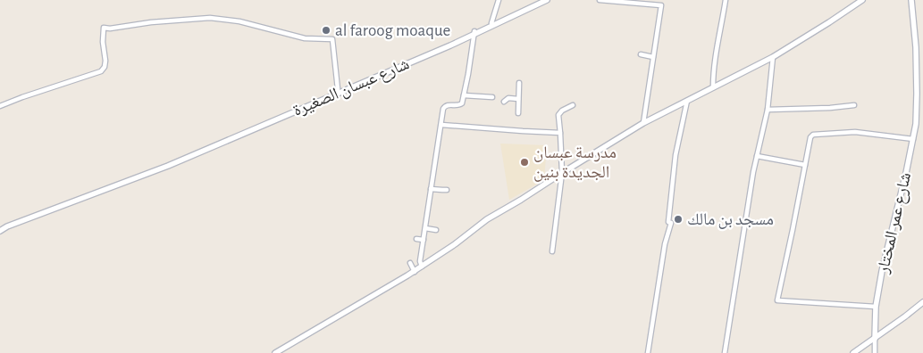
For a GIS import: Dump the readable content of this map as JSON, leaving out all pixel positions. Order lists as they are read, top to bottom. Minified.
{"streets":{"street":["شارع عبسان الصغيرة","شارع عمر المختار"]},"places":["al faroog moaque","مدرسة عبسان الجديدة بنين","مسجد بن مالك"]}
